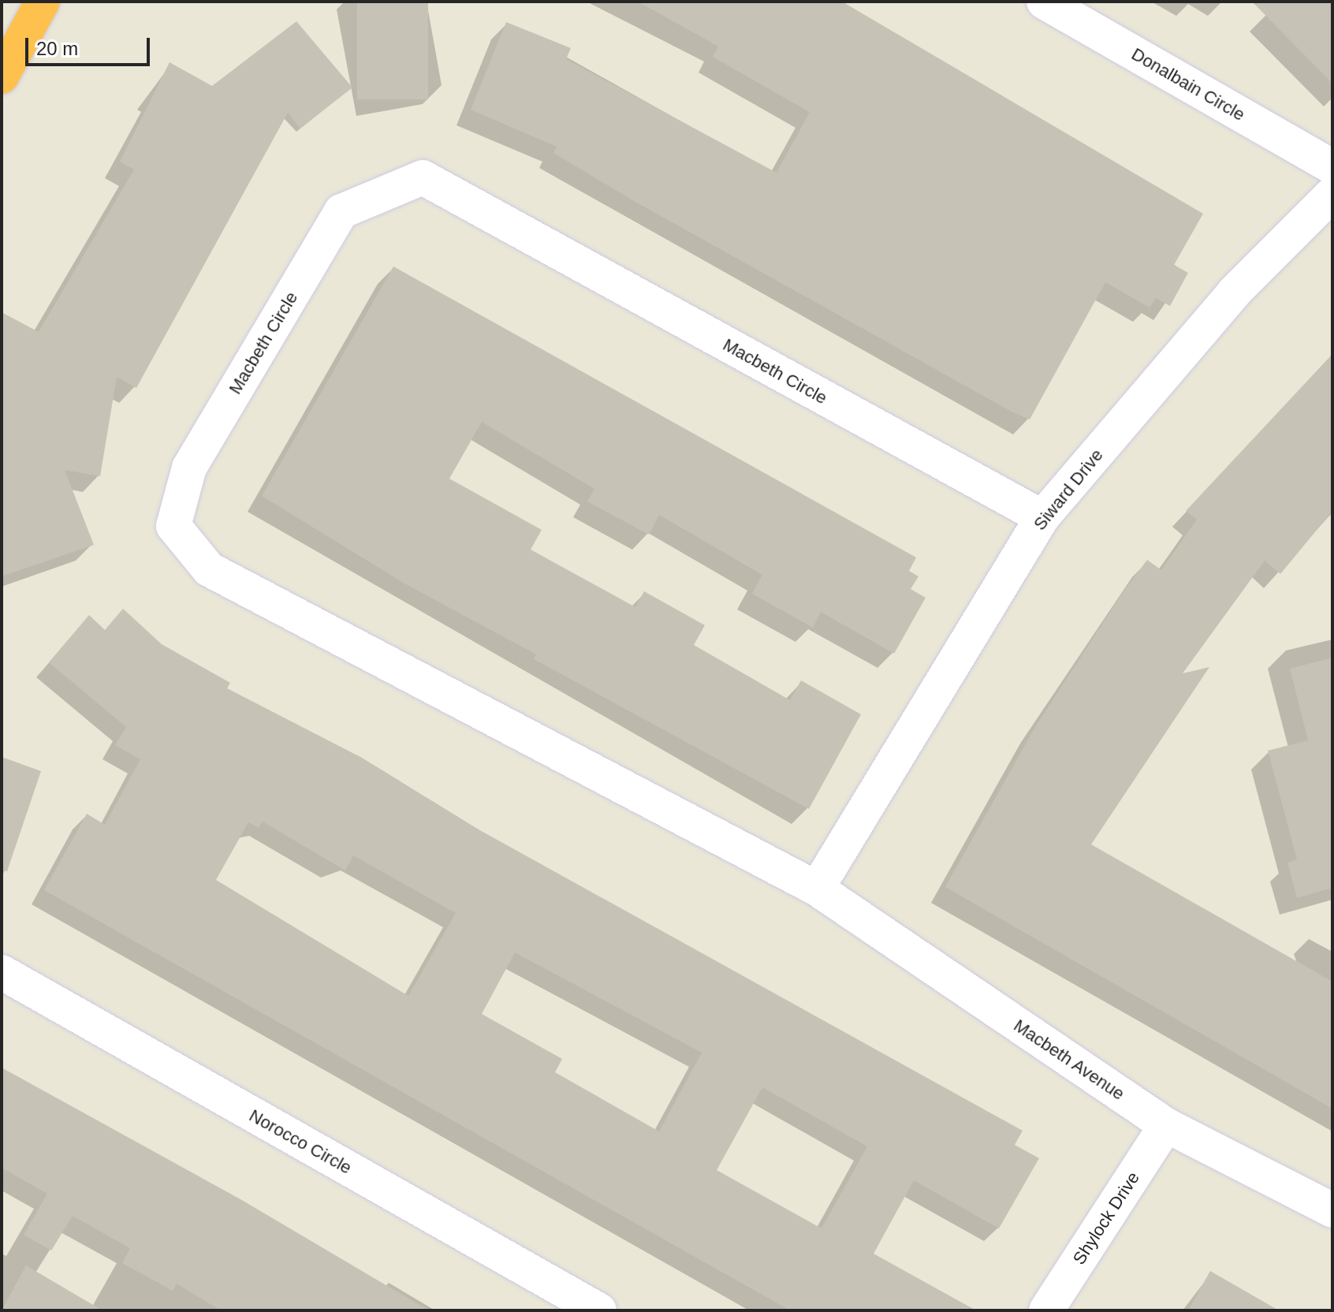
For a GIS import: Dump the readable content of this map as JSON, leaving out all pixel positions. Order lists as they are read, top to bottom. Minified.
{"streets":{"street":["Donalbain Circle","Macbeth Circle","Siward Drive","Macbeth Avenue","Norocco Circle","Shylock Drive"]},"crossings":[["Macbeth Circle","Siward Drive"],["Macbeth Circle","Macbeth Avenue"],["Siward Drive","Macbeth Avenue"],["Macbeth Avenue","Shylock Drive"]],"scale_bar":"20 m"}
